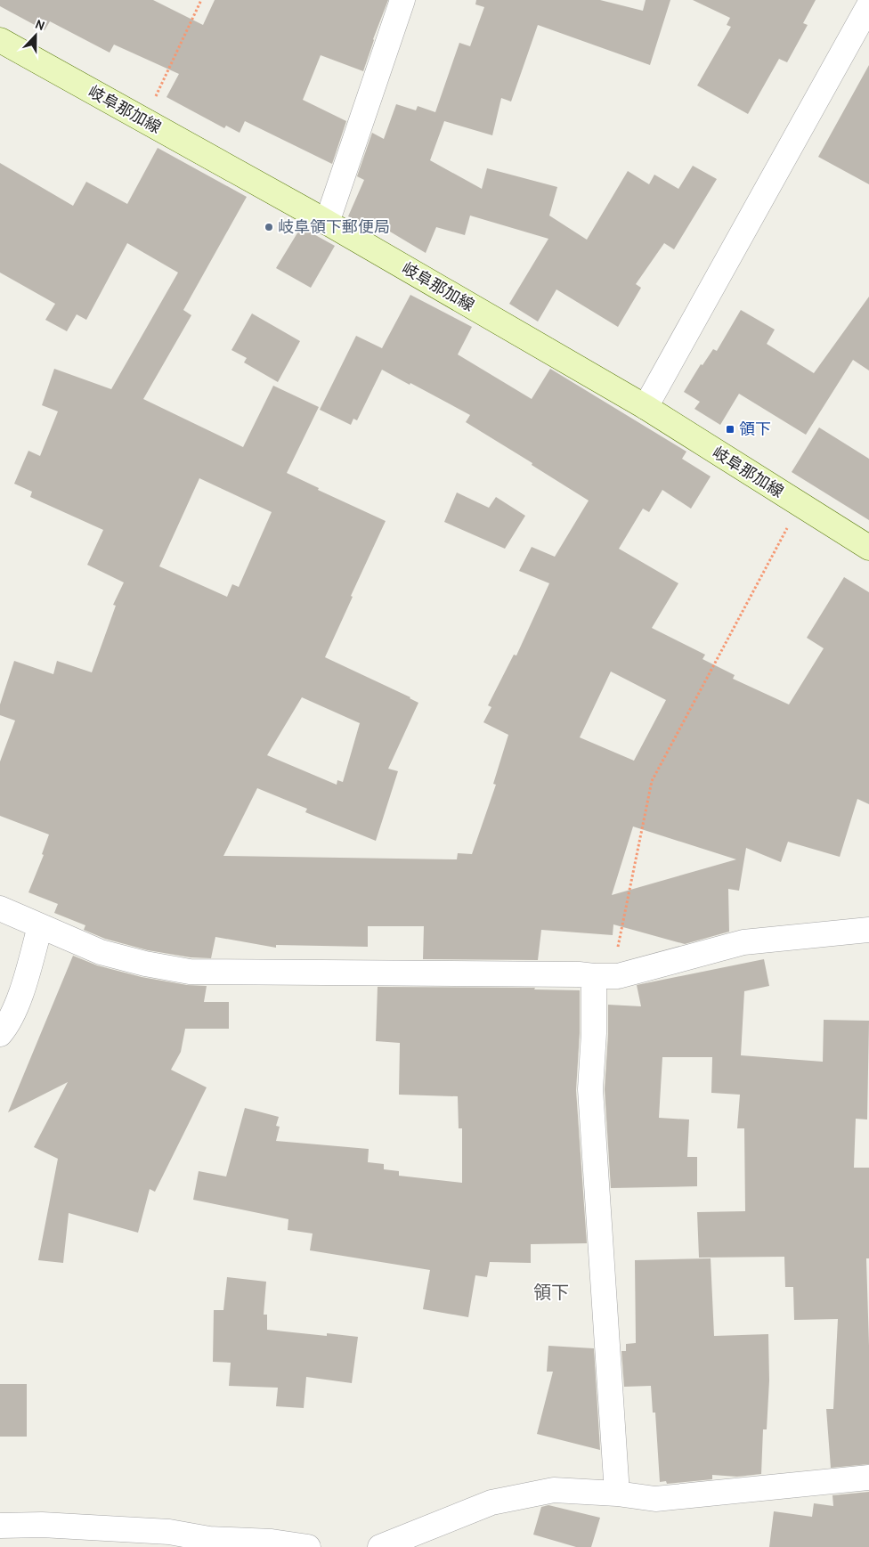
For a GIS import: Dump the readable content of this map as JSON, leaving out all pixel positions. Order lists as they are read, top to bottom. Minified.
{"streets":{"main road":["岐阜那加線"]},"districts":["領下"],"places":{"other":["岐阜領下郵便局"],"transit":["領下"]},"north":"top"}
